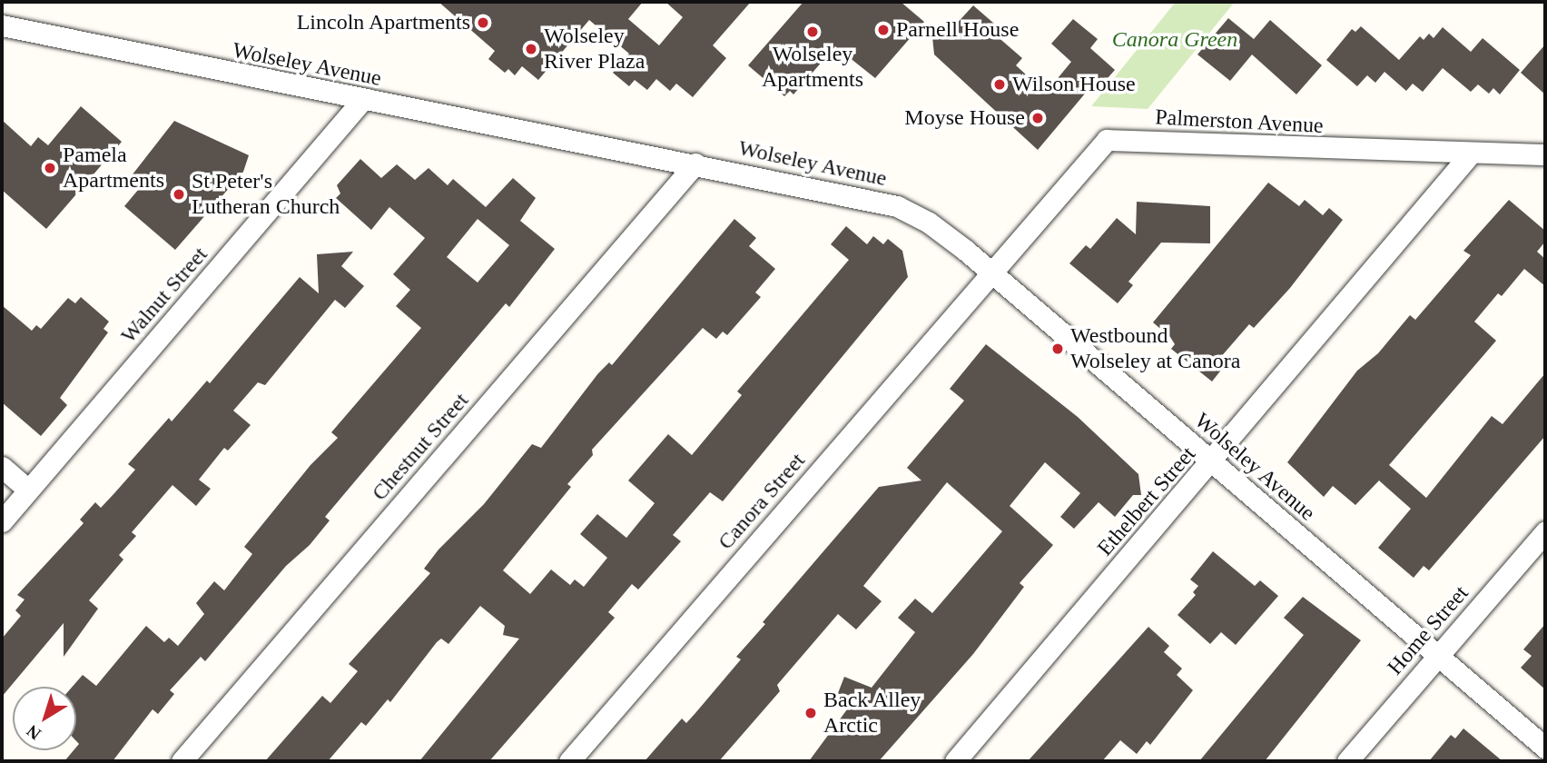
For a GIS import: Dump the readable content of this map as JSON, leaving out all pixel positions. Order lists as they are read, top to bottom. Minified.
{"streets":{"street":["Wolseley Avenue","Palmerston Avenue","Walnut Street","Chestnut Street","Canora Street","Ethelbert Street","Home Street"]},"crossings":[["Wolseley Avenue","Palmerston Avenue"],["Wolseley Avenue","Walnut Street"],["Wolseley Avenue","Chestnut Street"],["Wolseley Avenue","Canora Street"],["Wolseley Avenue","Ethelbert Street"],["Wolseley Avenue","Home Street"],["Palmerston Avenue","Canora Street"],["Palmerston Avenue","Ethelbert Street"]],"parks":["Canora Green"],"places":["Lincoln Apartments","Parnell House","Wolseley Apartments","Wolseley River Plaza","Wilson House","Moyse House","Pamela Apartments","St Peter's Lutheran Church","Westbound Wolseley at Canora","Back Alley Arctic"],"north":"bottom left"}
